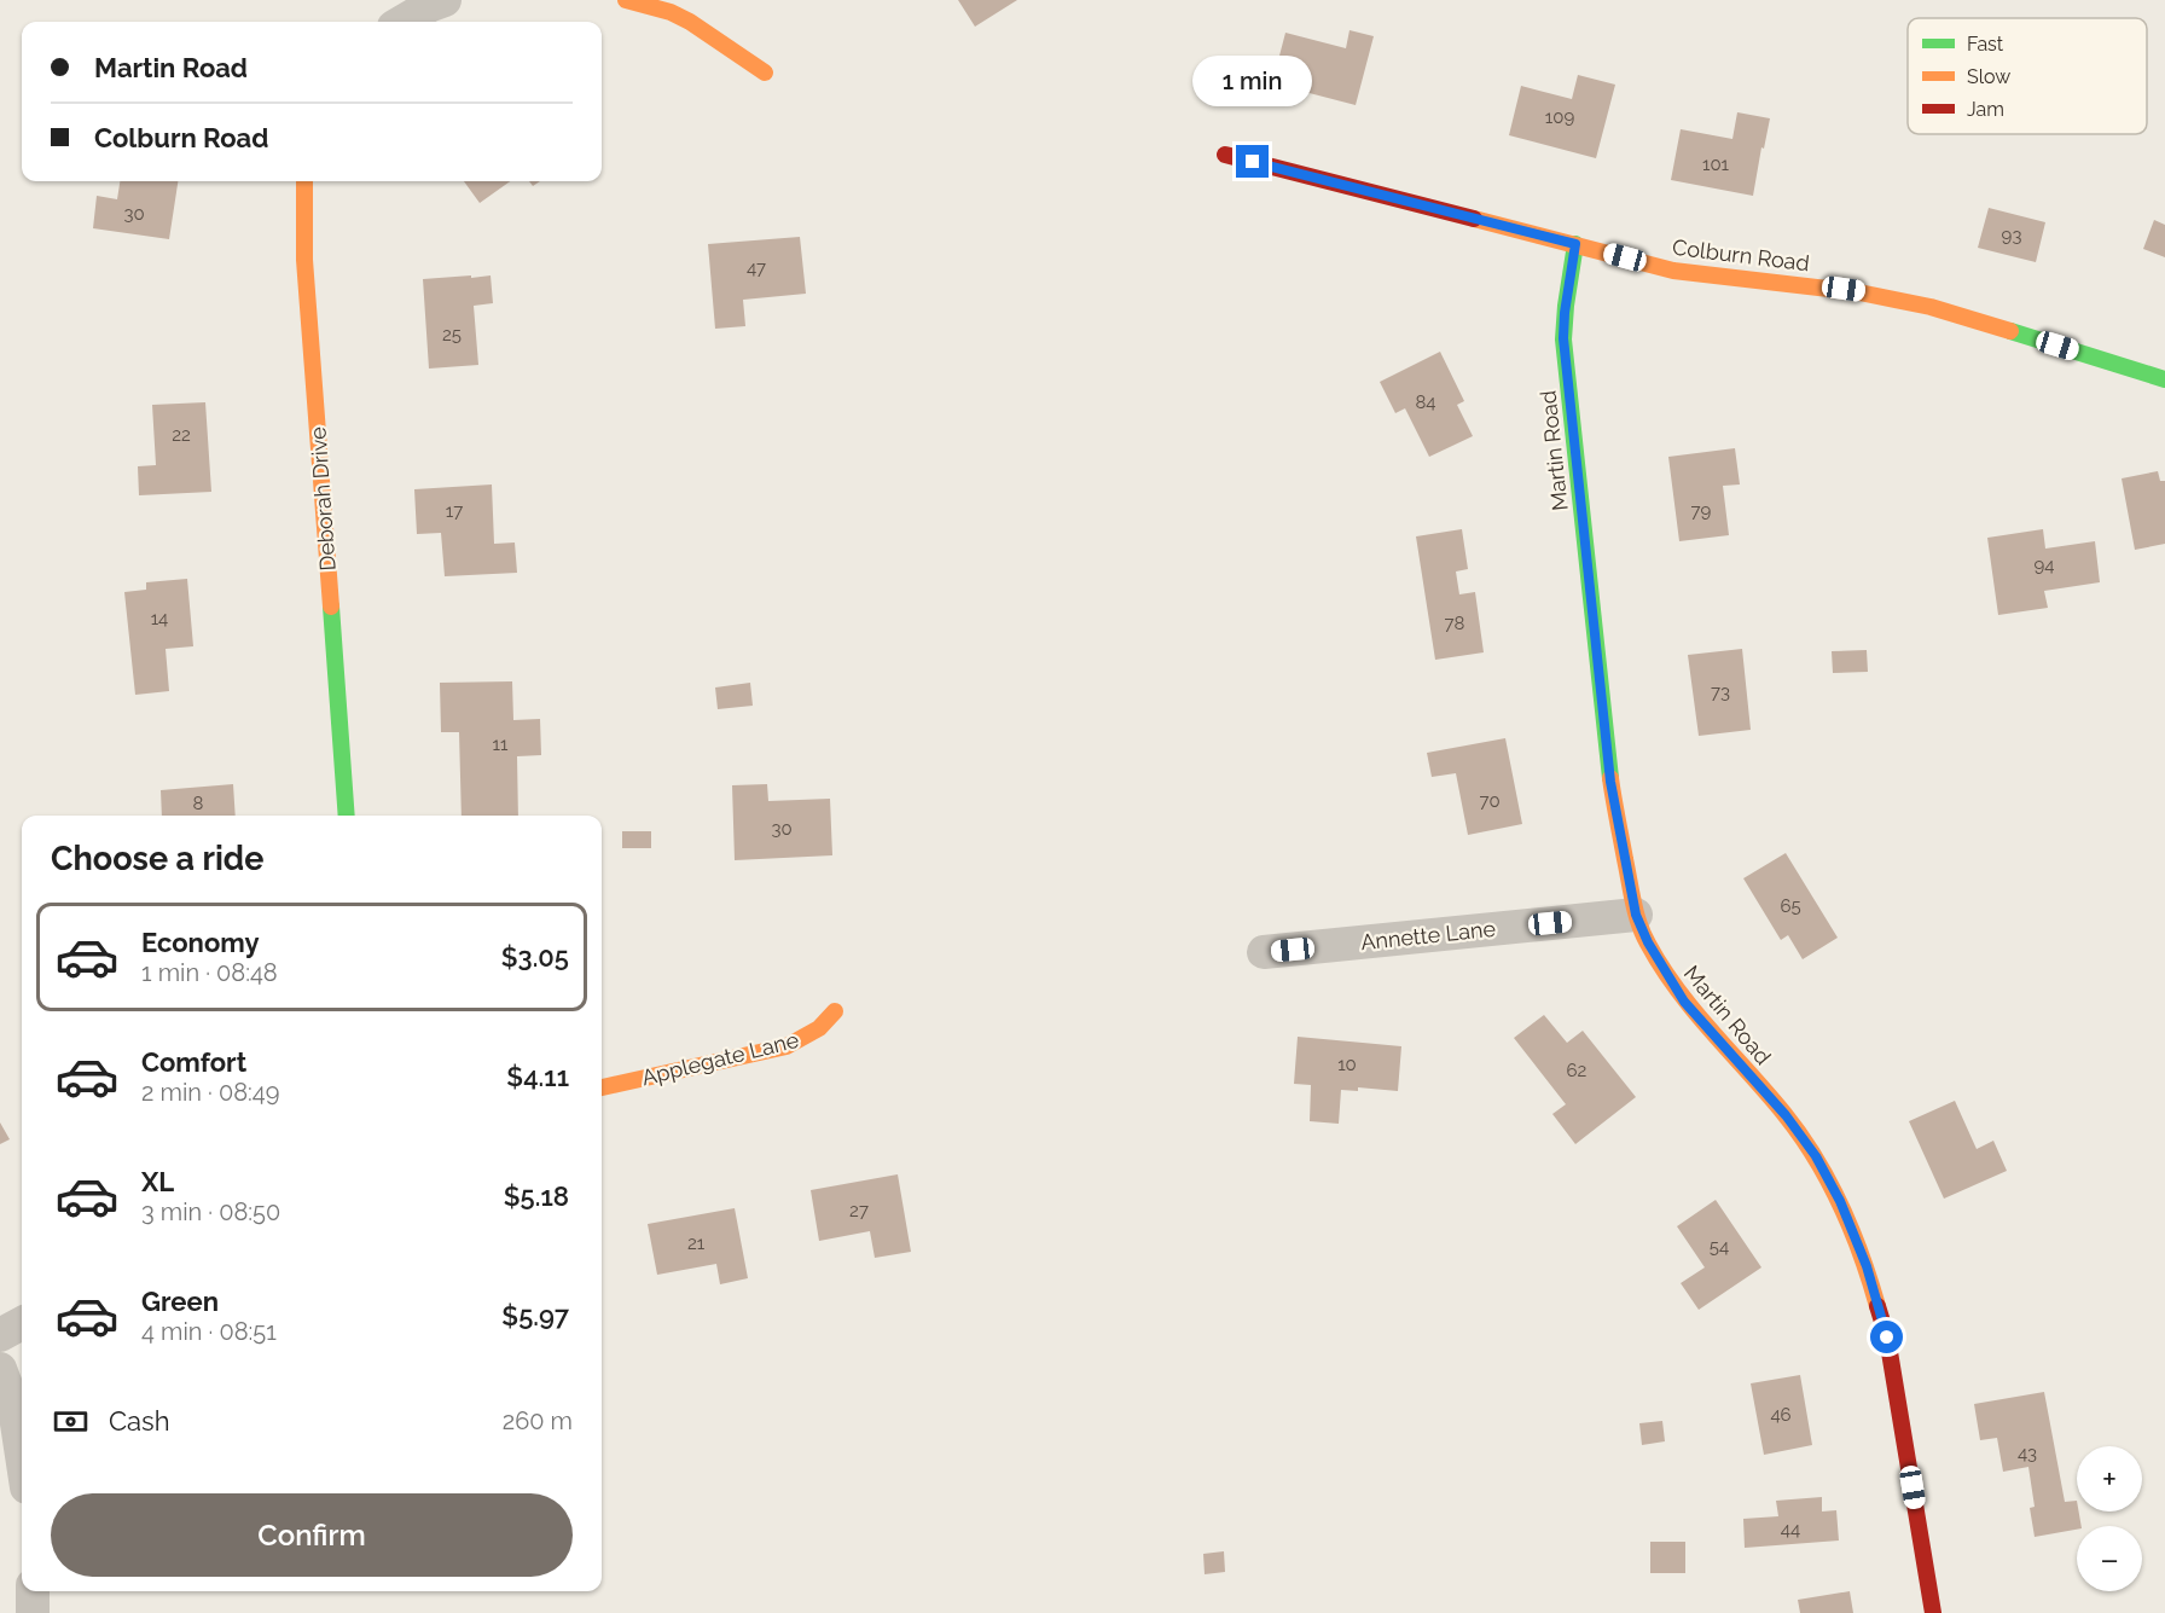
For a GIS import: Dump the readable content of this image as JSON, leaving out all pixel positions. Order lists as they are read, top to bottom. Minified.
{"streets":{"street":["Colburn Road","Martin Road","Deborah Drive","Annette Lane","Applegate Lane"]},"crossings":[["Colburn Road","Martin Road"],["Martin Road","Annette Lane"]],"house_numbers":["109","101","30","93","47","25","84","22","17","79","94","14","78","73","11","70","8","30","65","10","62","27","21","54","46","43","44"],"legend":["Fast","Slow","Jam"],"page":{"banner":["Martin Road","Colburn Road"],"bubble":"1 min","heading":"Choose a ride","list":[{"name":"Economy","note":"1 min · 08:48","value":"$3.05"},{"name":"Comfort","note":"2 min · 08:49","value":"$4.11"},{"name":"XL","note":"3 min · 08:50","value":"$5.18"},{"name":"Green","note":"4 min · 08:51","value":"$5.97"}],"pay":["Cash","260 m"],"map_buttons":["+","−"],"buttons":"Confirm"}}
